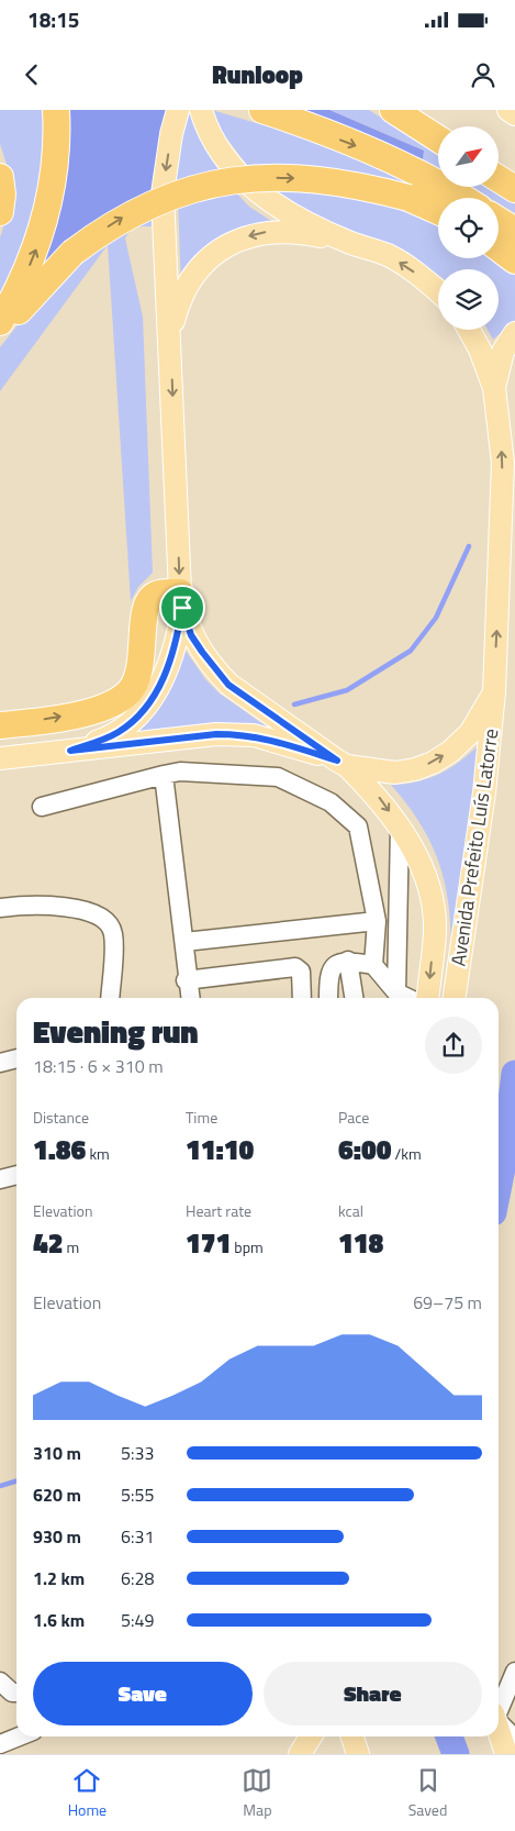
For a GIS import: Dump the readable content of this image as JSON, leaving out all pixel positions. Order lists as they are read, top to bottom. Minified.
{"streets":{"main road":["Avenida Prefeito Luís Latorre"]},"north":"top right","page":{"status":"18:15","header":"Runloop","heading":["Evening run","18:15 · 6 × 310 m"],"stats":[["Distance","1.86 km"],["Time","11:10"],["Pace","6:00 /km"],["Elevation","42 m"],["Heart rate","171 bpm"],["kcal","118"]],"chart":["Elevation","69–75 m"],"list":[{"name":"310 m","note":"5:33"},{"name":"620 m","note":"5:55"},{"name":"930 m","note":"6:31"},{"name":"1.2 km","note":"6:28"},{"name":"1.6 km","note":"5:49"}],"buttons":["Save","Share"],"tabs":["Home","Map","Saved"]}}
